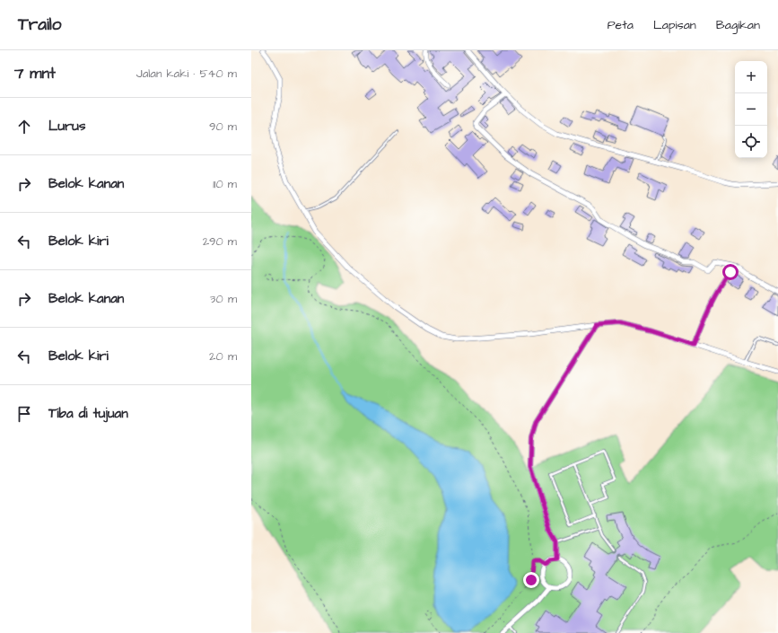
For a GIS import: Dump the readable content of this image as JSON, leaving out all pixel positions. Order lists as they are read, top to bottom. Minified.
{"page":{"header":"Trailo","nav":["Peta","Lapisan","Bagikan"],"heading":["7 mnt","Jalan kaki · 540 m"],"map_buttons":["+","−"],"list":[["Lurus","90 m"],["Belok kanan","110 m"],["Belok kiri","290 m"],["Belok kanan","30 m"],["Belok kiri","20 m"],"Tiba di tujuan"]}}
